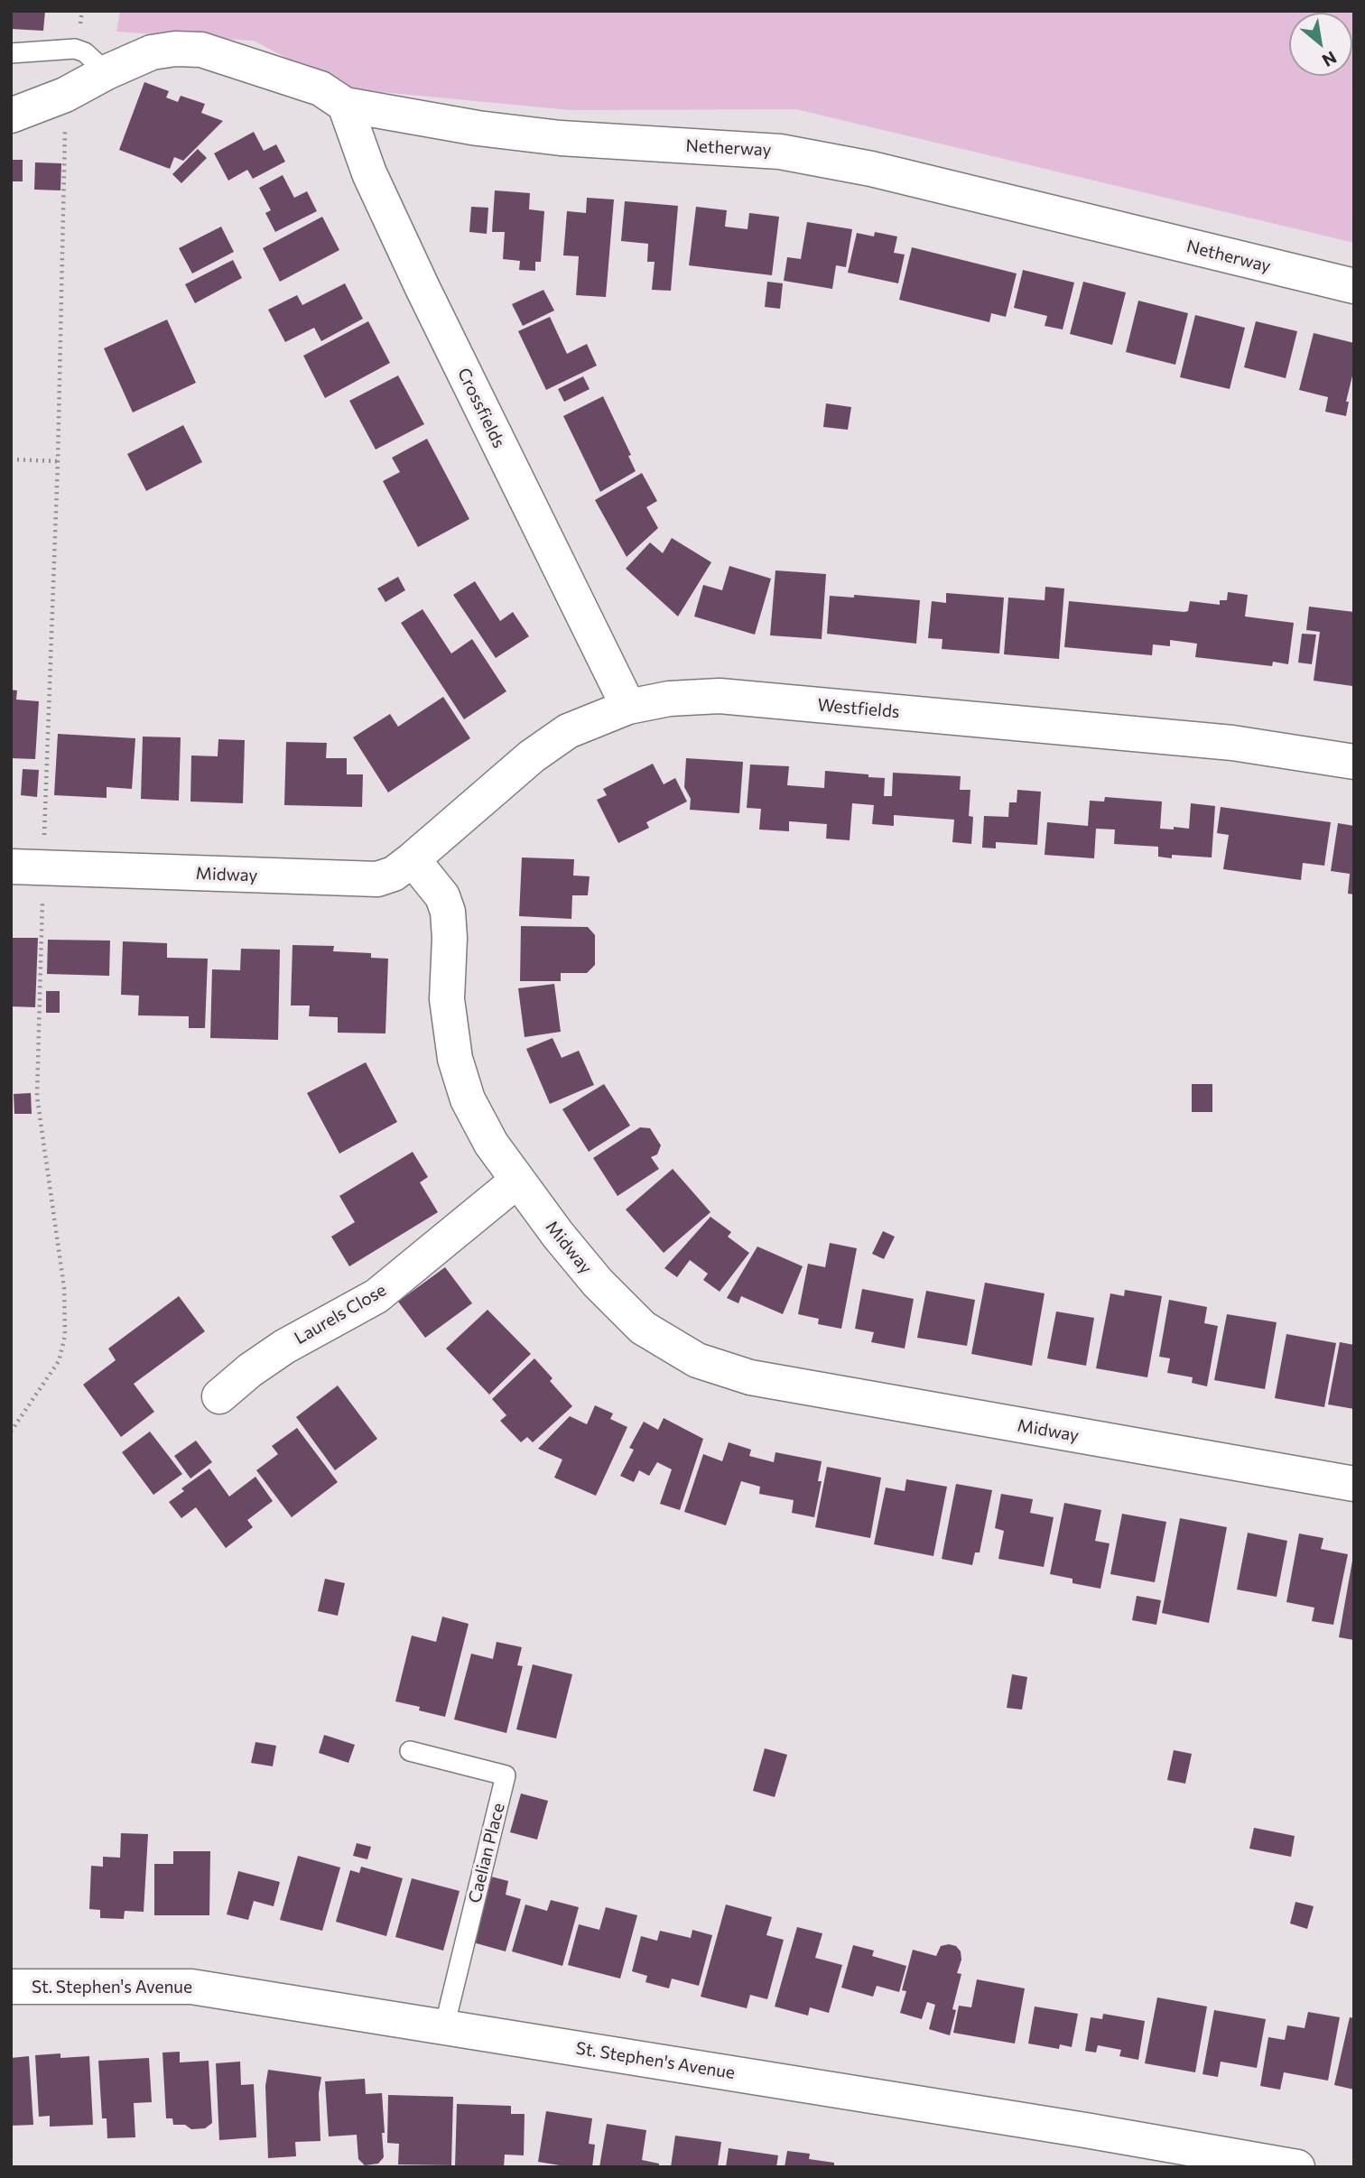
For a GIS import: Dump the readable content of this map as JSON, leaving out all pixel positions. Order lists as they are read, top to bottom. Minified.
{"streets":{"street":["Netherway","Crossfields","Westfields","Midway","Laurels Close","St. Stephen's Avenue"],"lane":["Caelian Place"]},"crossings":[["Netherway","Crossfields"],["Crossfields","Westfields"],["Westfields","Midway"],["Midway","Laurels Close"],["Caelian Place","St. Stephen's Avenue"]],"north":"bottom right"}
